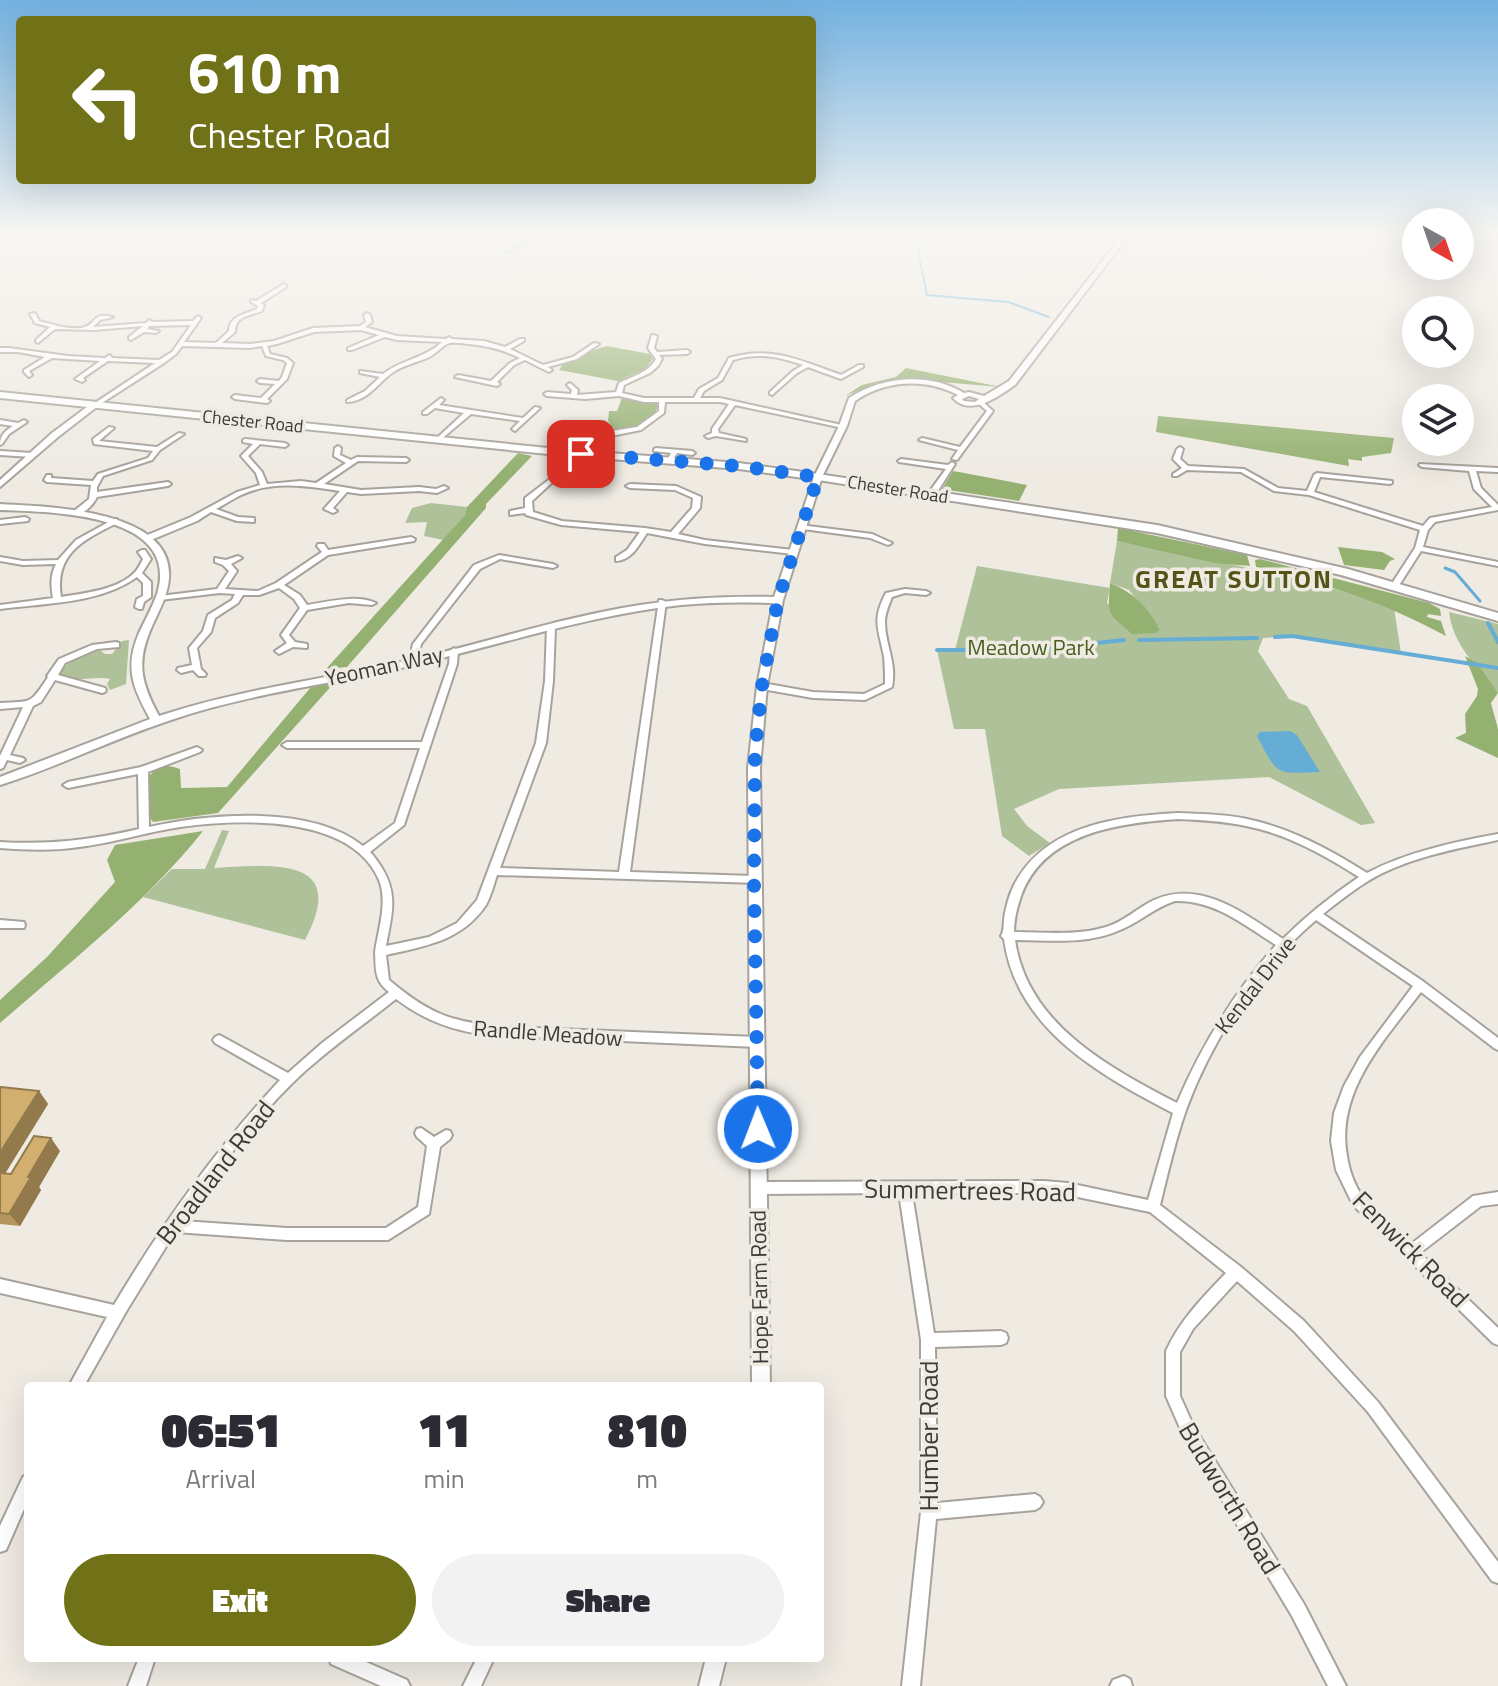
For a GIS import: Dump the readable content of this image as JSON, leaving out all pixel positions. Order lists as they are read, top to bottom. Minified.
{"streets":{"main road":["Chester Road"],"street":["Yeoman Way","Kendal Drive","Randle Meadow","Broadland Road","Summertrees Road","Fenwick Road","Hope Farm Road","Humber Road","Budworth Road"]},"crossings":[["Chester Road","Hope Farm Road"],["Yeoman Way","Hope Farm Road"],["Kendal Drive","Summertrees Road"],["Randle Meadow","Broadland Road"],["Randle Meadow","Hope Farm Road"],["Summertrees Road","Hope Farm Road"],["Summertrees Road","Humber Road"],["Summertrees Road","Budworth Road"]],"districts":["GREAT SUTTON"],"parks":["Meadow Park"],"north":"bottom right","page":{"turn":["610 m","Chester Road"],"eta":["06:51","Arrival","11","min","810","m"],"buttons":["Exit","Share"]}}
